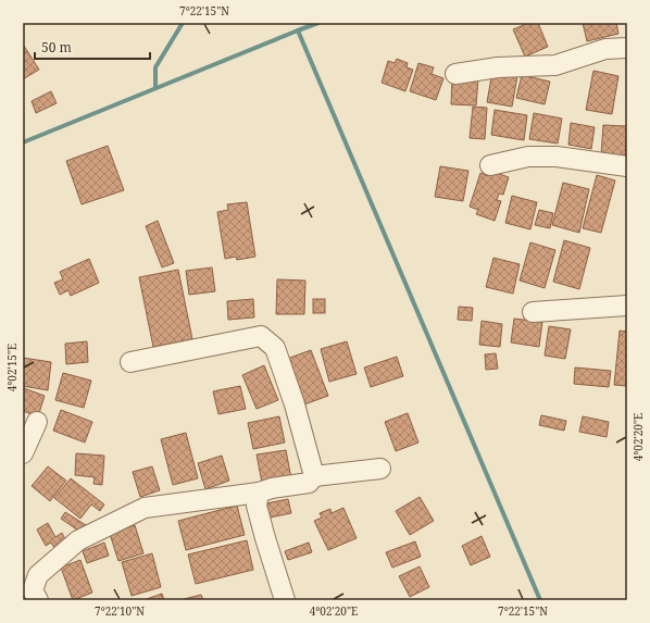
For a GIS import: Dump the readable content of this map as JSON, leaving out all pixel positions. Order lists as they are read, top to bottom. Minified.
{"scale_bar":"50 m","coordinates":["7°22'15\"N","4°02'15\"E","4°02'20\"E","7°22'10\"N"]}
